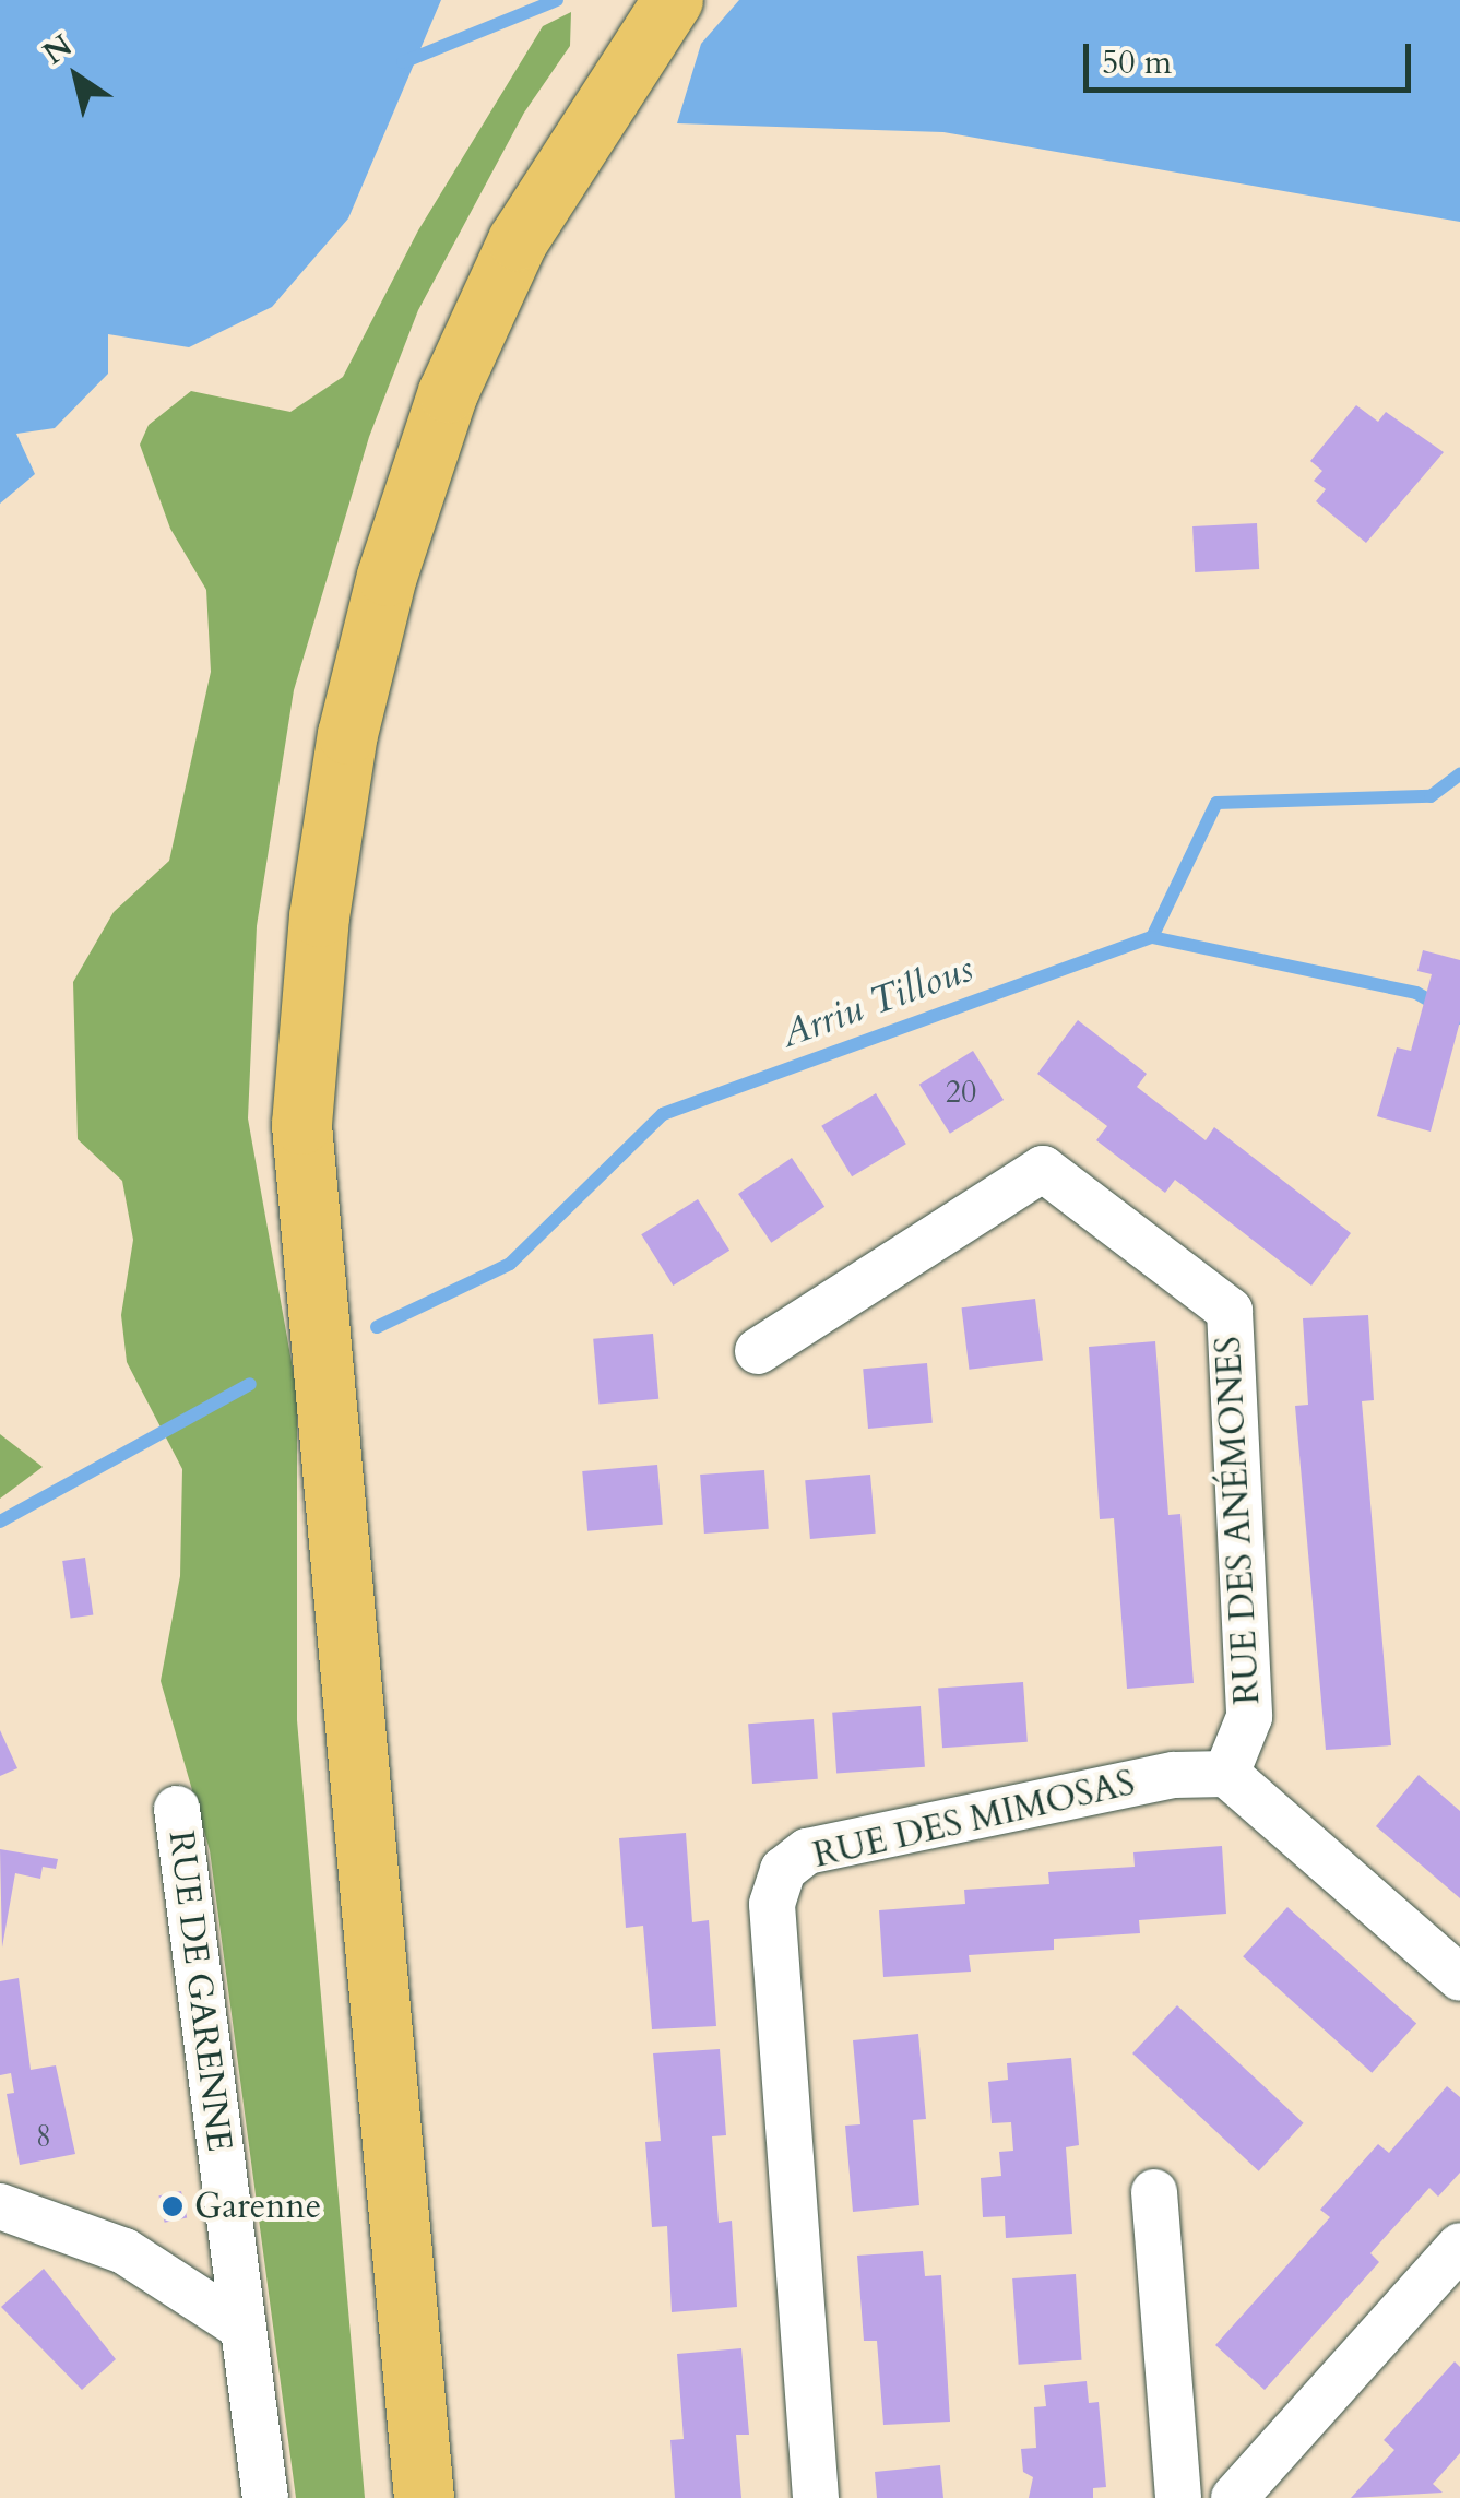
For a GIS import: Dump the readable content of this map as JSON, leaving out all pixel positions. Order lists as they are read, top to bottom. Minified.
{"streets":{"street":["RUE DES ANÉMONES","RUE DES MIMOSAS","RUE DE GARENNE"]},"crossings":[["RUE DES ANÉMONES","RUE DES MIMOSAS"]],"water":["Arriu Tillous"],"places":["Garenne"],"house_numbers":["20","8"],"scale_bar":"50 m","north":"top left"}
